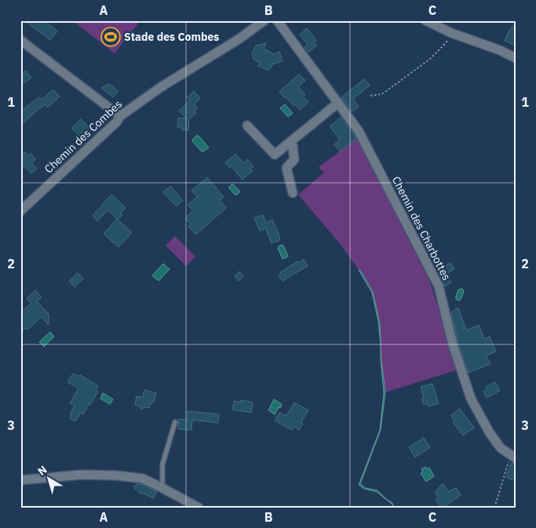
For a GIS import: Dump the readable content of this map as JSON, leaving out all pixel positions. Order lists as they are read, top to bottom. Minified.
{"streets":{"street":["Chemin des Combes","Chemin des Charbottes"]},"places":{"sports":["Stade des Combes"]},"north":"top left","grid":{"columns":["A","B","C"],"rows":["1","2","3"]}}
